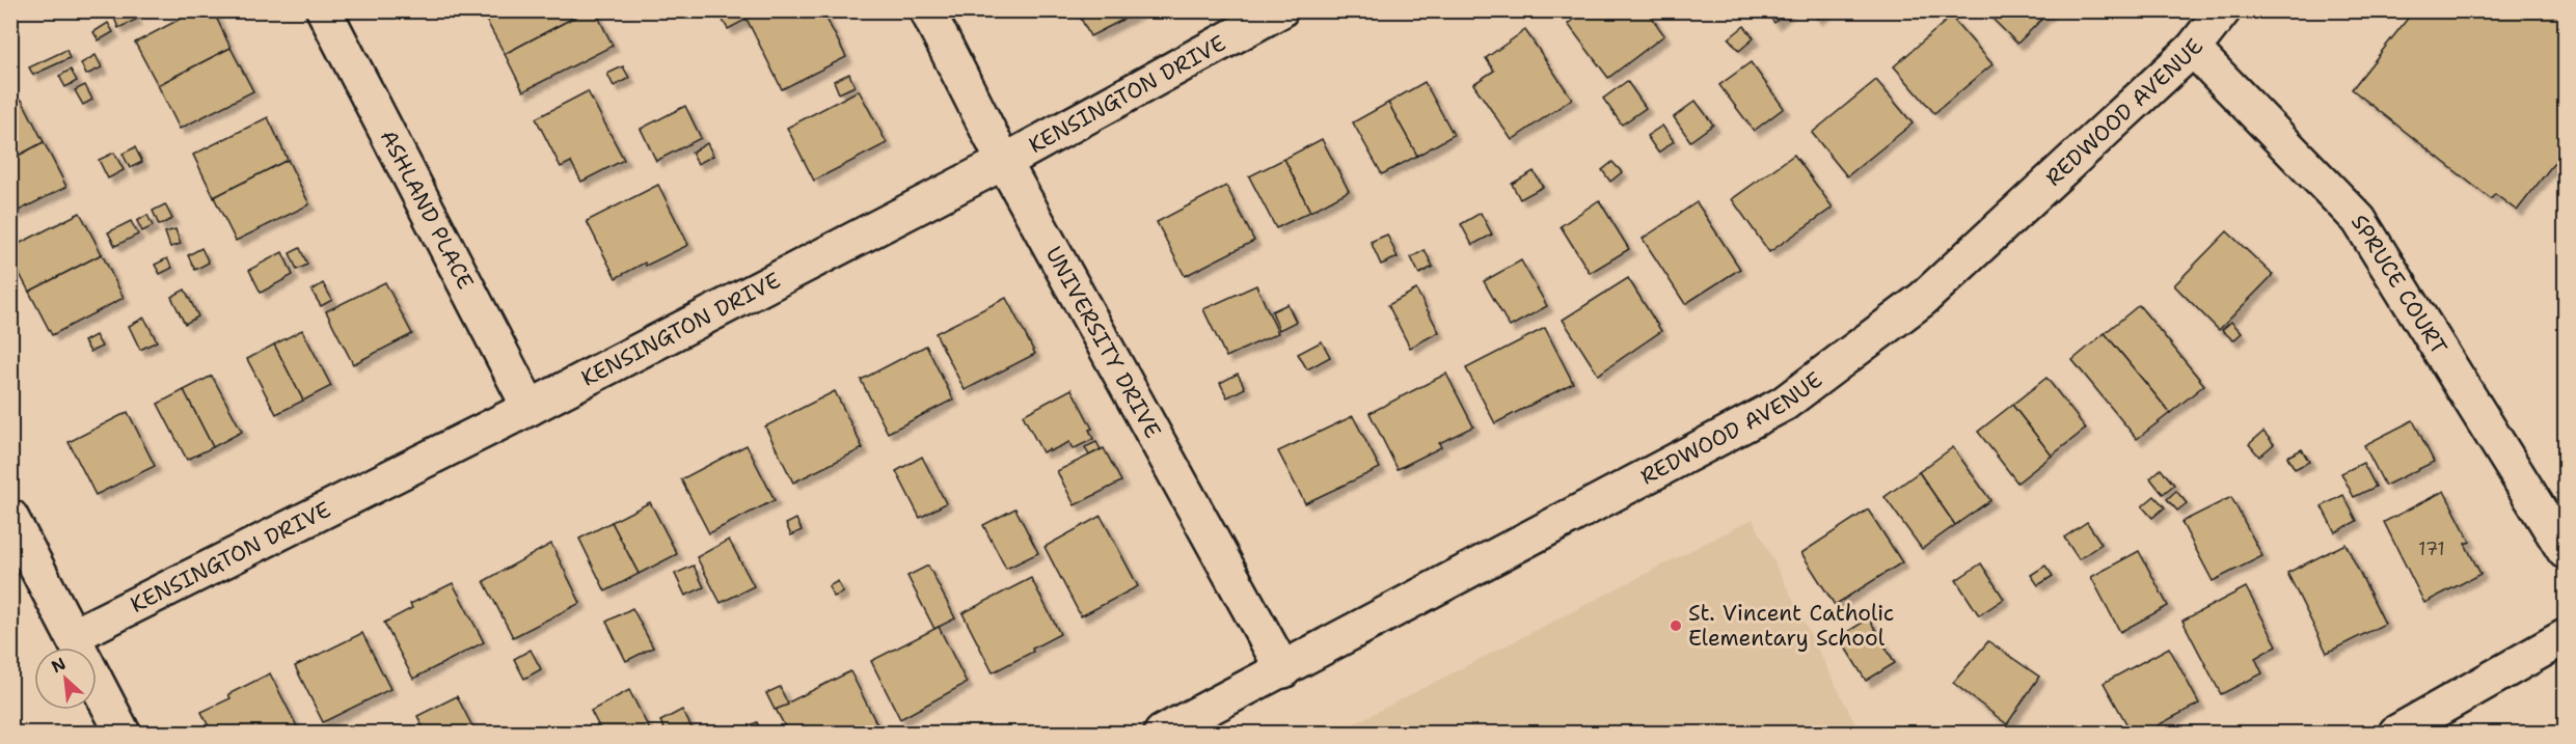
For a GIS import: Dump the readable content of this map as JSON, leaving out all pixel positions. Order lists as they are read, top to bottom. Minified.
{"streets":{"street":["KENSINGTON DRIVE","REDWOOD AVENUE","ASHLAND PLACE","SPRUCE COURT","UNIVERSITY DRIVE"]},"crossings":[["KENSINGTON DRIVE","ASHLAND PLACE"],["KENSINGTON DRIVE","UNIVERSITY DRIVE"],["REDWOOD AVENUE","SPRUCE COURT"],["REDWOOD AVENUE","UNIVERSITY DRIVE"]],"places":["St. Vincent Catholic Elementary School"],"house_numbers":["171"],"north":"top left"}
